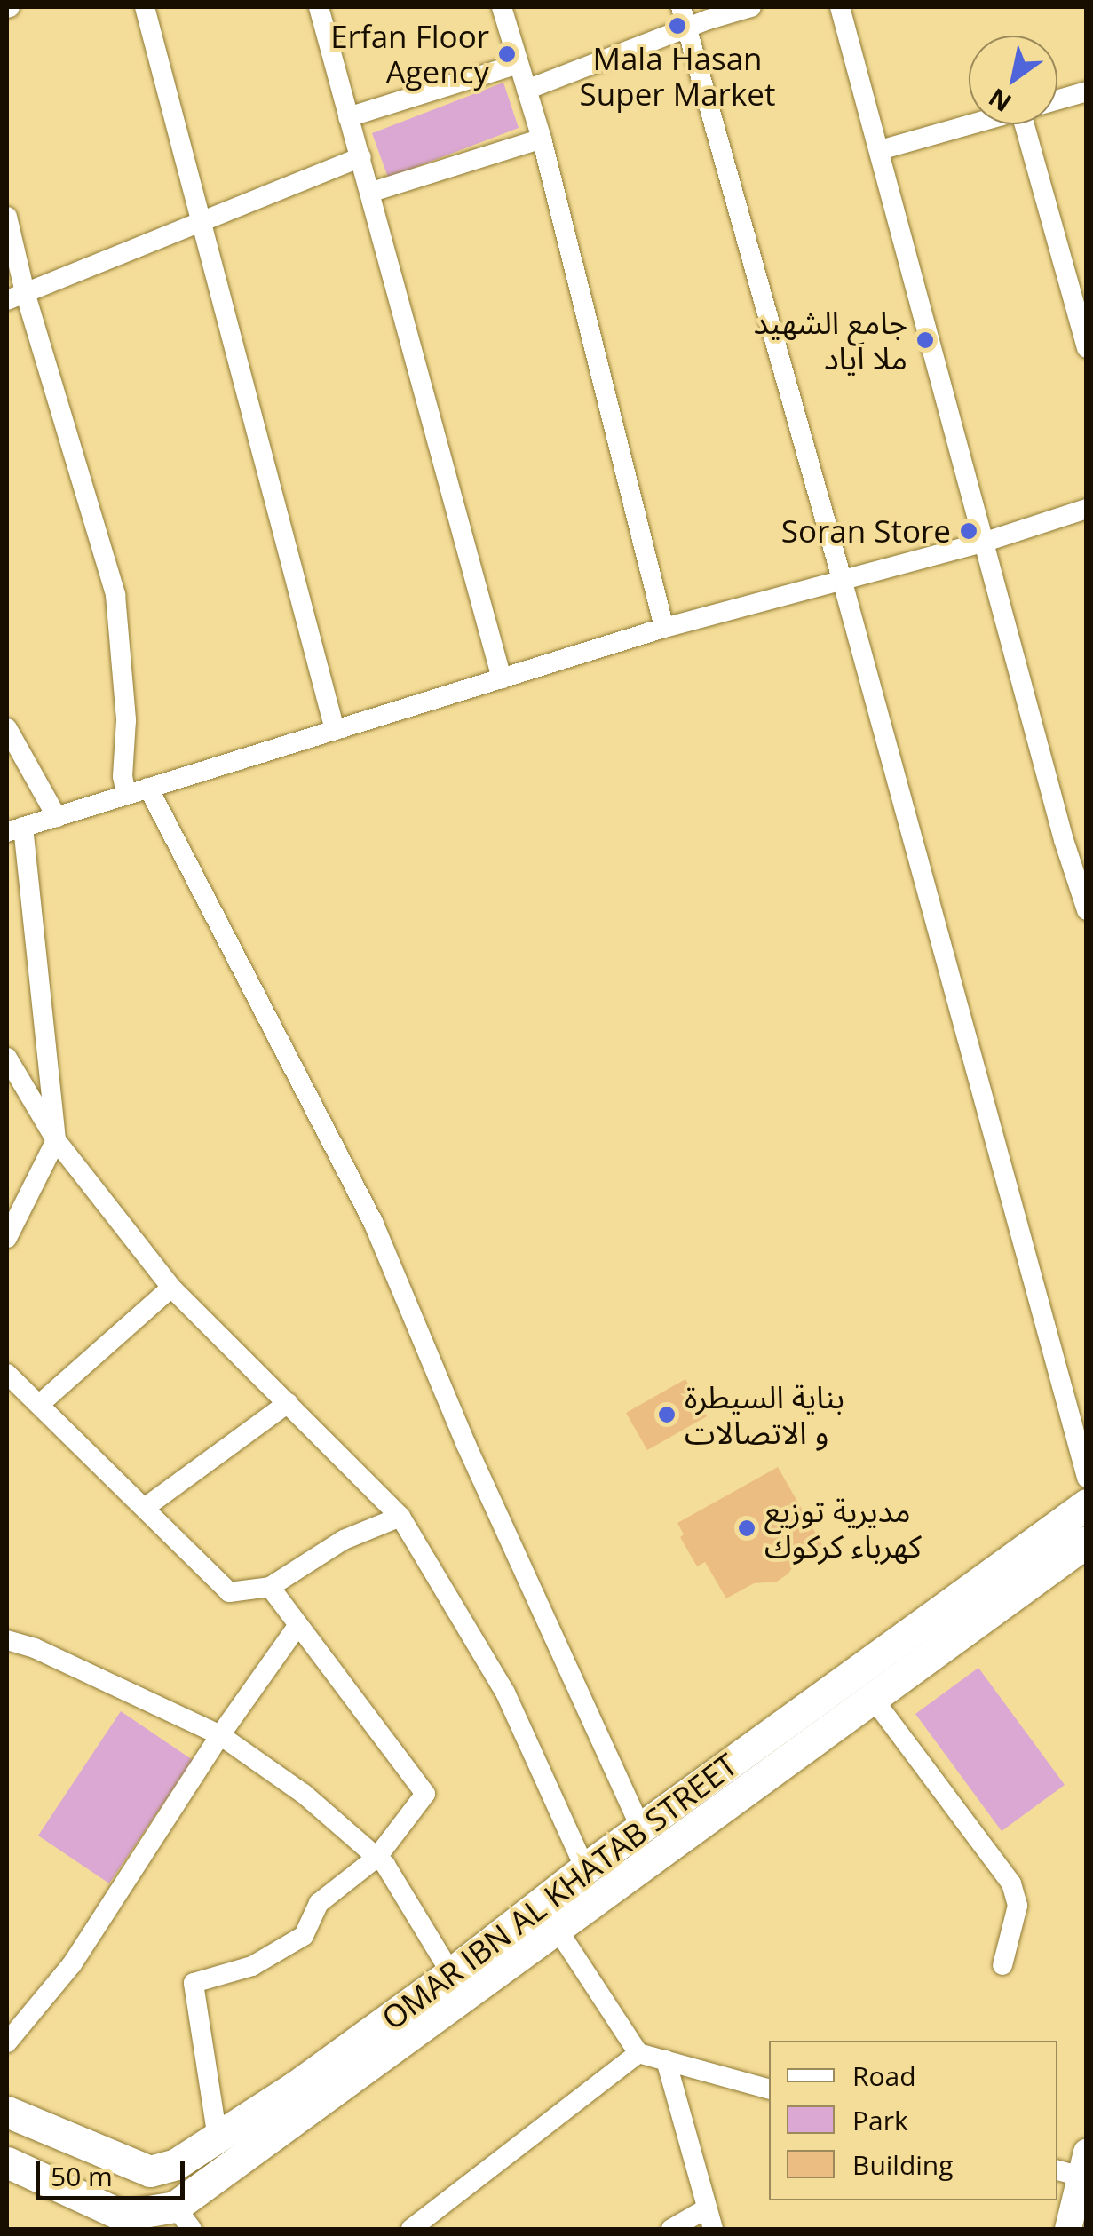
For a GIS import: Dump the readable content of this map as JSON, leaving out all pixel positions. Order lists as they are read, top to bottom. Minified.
{"streets":{"main road":["OMAR IBN AL KHATAB STREET"]},"places":["Mala Hasan Super Market","Erfan Floor Agency","جامع الشهيد ملا اياد","Soran Store","بناية السيطرة و الاتصالات","مديرية توزيع كهرباء كركوك"],"legend":["Road","Park","Building"],"scale_bar":"50 m","north":"bottom left"}
